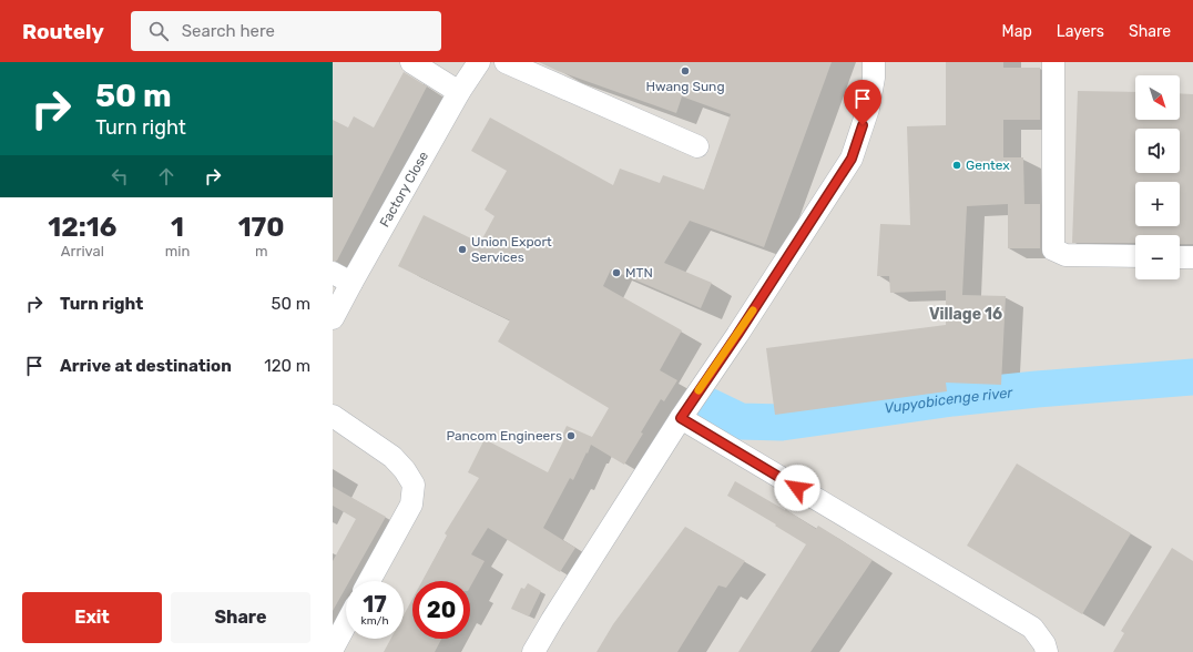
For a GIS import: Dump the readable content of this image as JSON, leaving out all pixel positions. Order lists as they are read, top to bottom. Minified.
{"streets":{"lane":["Factory Close"]},"districts":["Village 16"],"water":["Vupyobicenge river"],"places":["Hwang Sung","Gentex","Union Export Services","MTN","Pancom Engineers"],"north":"bottom right","page":{"header":"Routely","search":"Search here","nav":["Map","Layers","Share"],"turn":["50 m","Turn right"],"map_buttons":["+","−"],"eta":["12:16","Arrival","1","min","170","m"],"list":[{"name":"Turn right","value":"50 m"},{"name":"Arrive at destination","value":"120 m"}],"speed":"17 km/h","limit":"20","buttons":["Exit","Share"]}}
